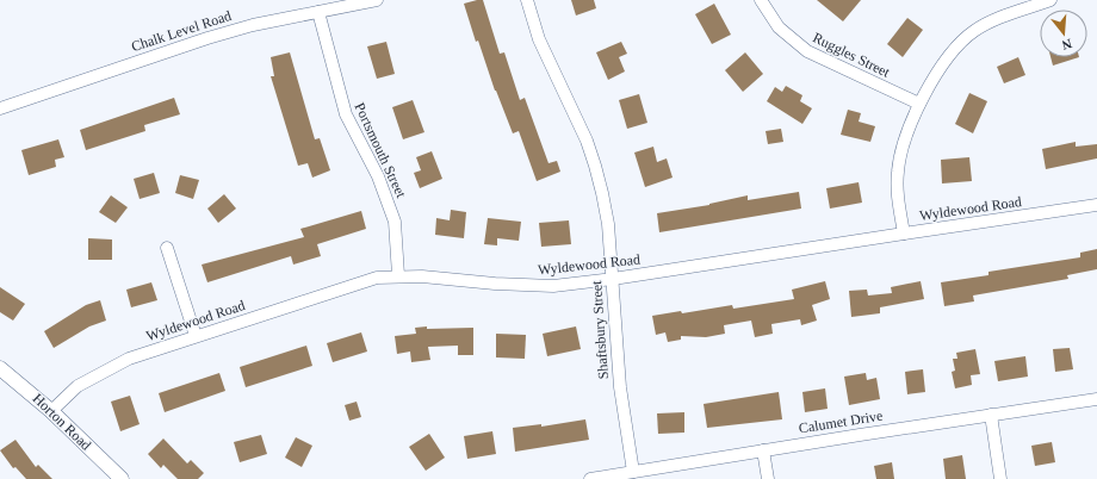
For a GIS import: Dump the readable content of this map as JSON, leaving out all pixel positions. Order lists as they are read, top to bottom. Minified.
{"streets":{"street":["Chalk Level Road","Ruggles Street","Portsmouth Street","Wyldewood Road","Shaftsbury Street","Horton Road","Calumet Drive"]},"crossings":[["Chalk Level Road","Portsmouth Street"],["Portsmouth Street","Wyldewood Road"],["Wyldewood Road","Shaftsbury Street"],["Wyldewood Road","Horton Road"],["Shaftsbury Street","Calumet Drive"]],"north":"bottom"}
